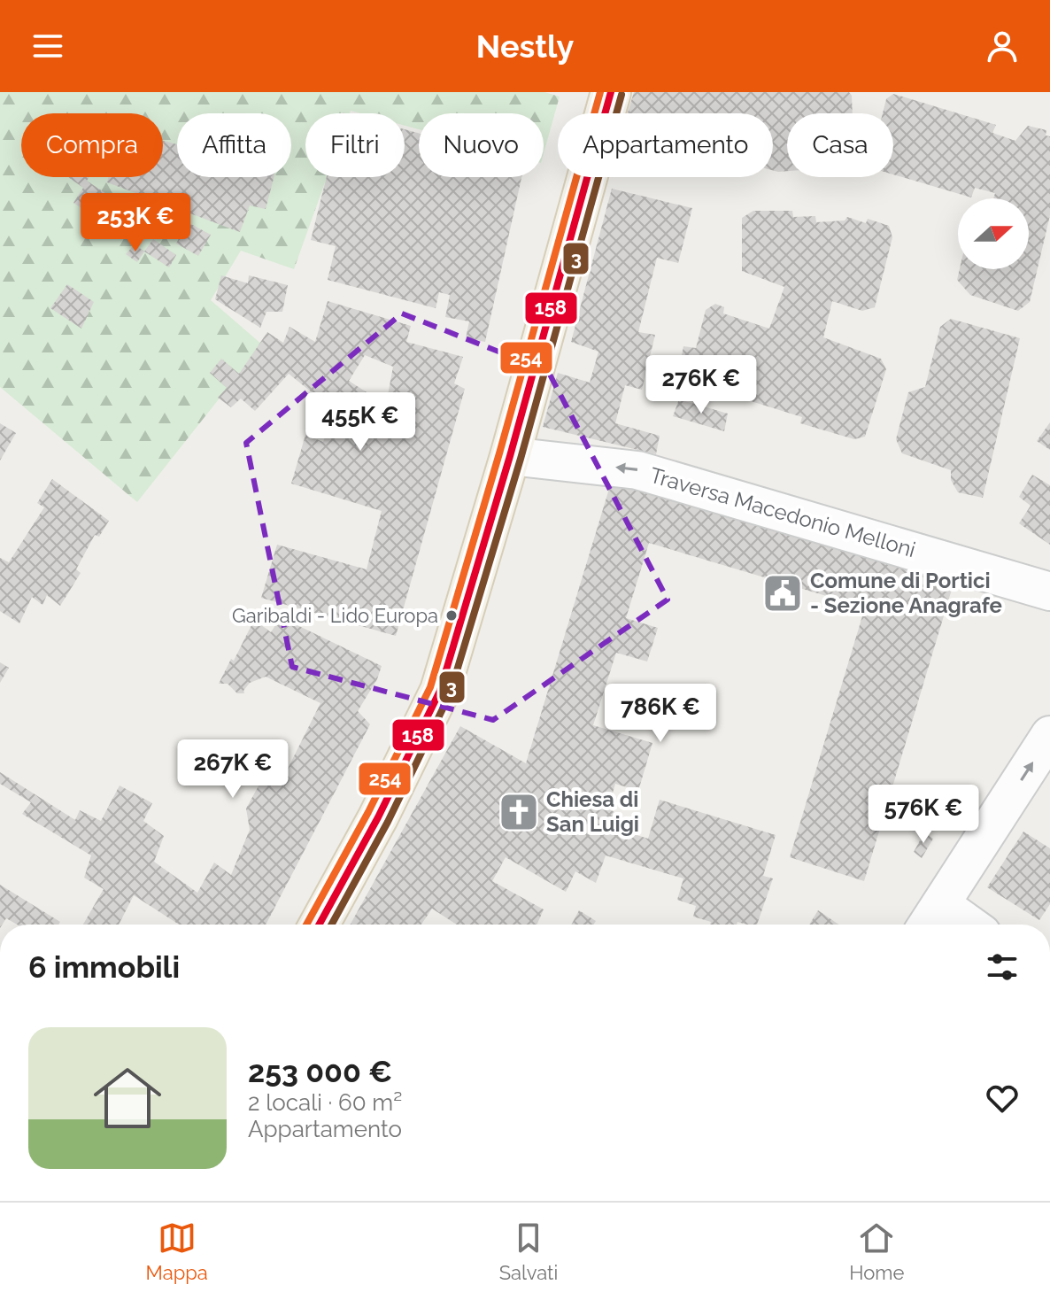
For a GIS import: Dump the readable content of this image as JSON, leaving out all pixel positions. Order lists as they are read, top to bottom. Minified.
{"streets":{"street":["Traversa Macedonio Melloni"]},"one_way":["Traversa Macedonio Melloni"],"places":{"public building":["Comune di Portici - Sezione Anagrafe"],"other":["Garibaldi - Lido Europa"],"church":["Chiesa di San Luigi"]},"lines":["transit line 158","transit line 254","transit line 3"],"north":"right","page":{"header":"Nestly","chip":["Compra","Affitta","Filtri","Nuovo","Appartamento","Casa"],"price":["253K €","276K €","455K €","786K €","267K €","576K €"],"heading":"6 immobili","list":[{"name":"253 000 €","note":"2 locali · 60 m² · Appartamento"}],"tabs":["Mappa","Salvati","Home"]}}
